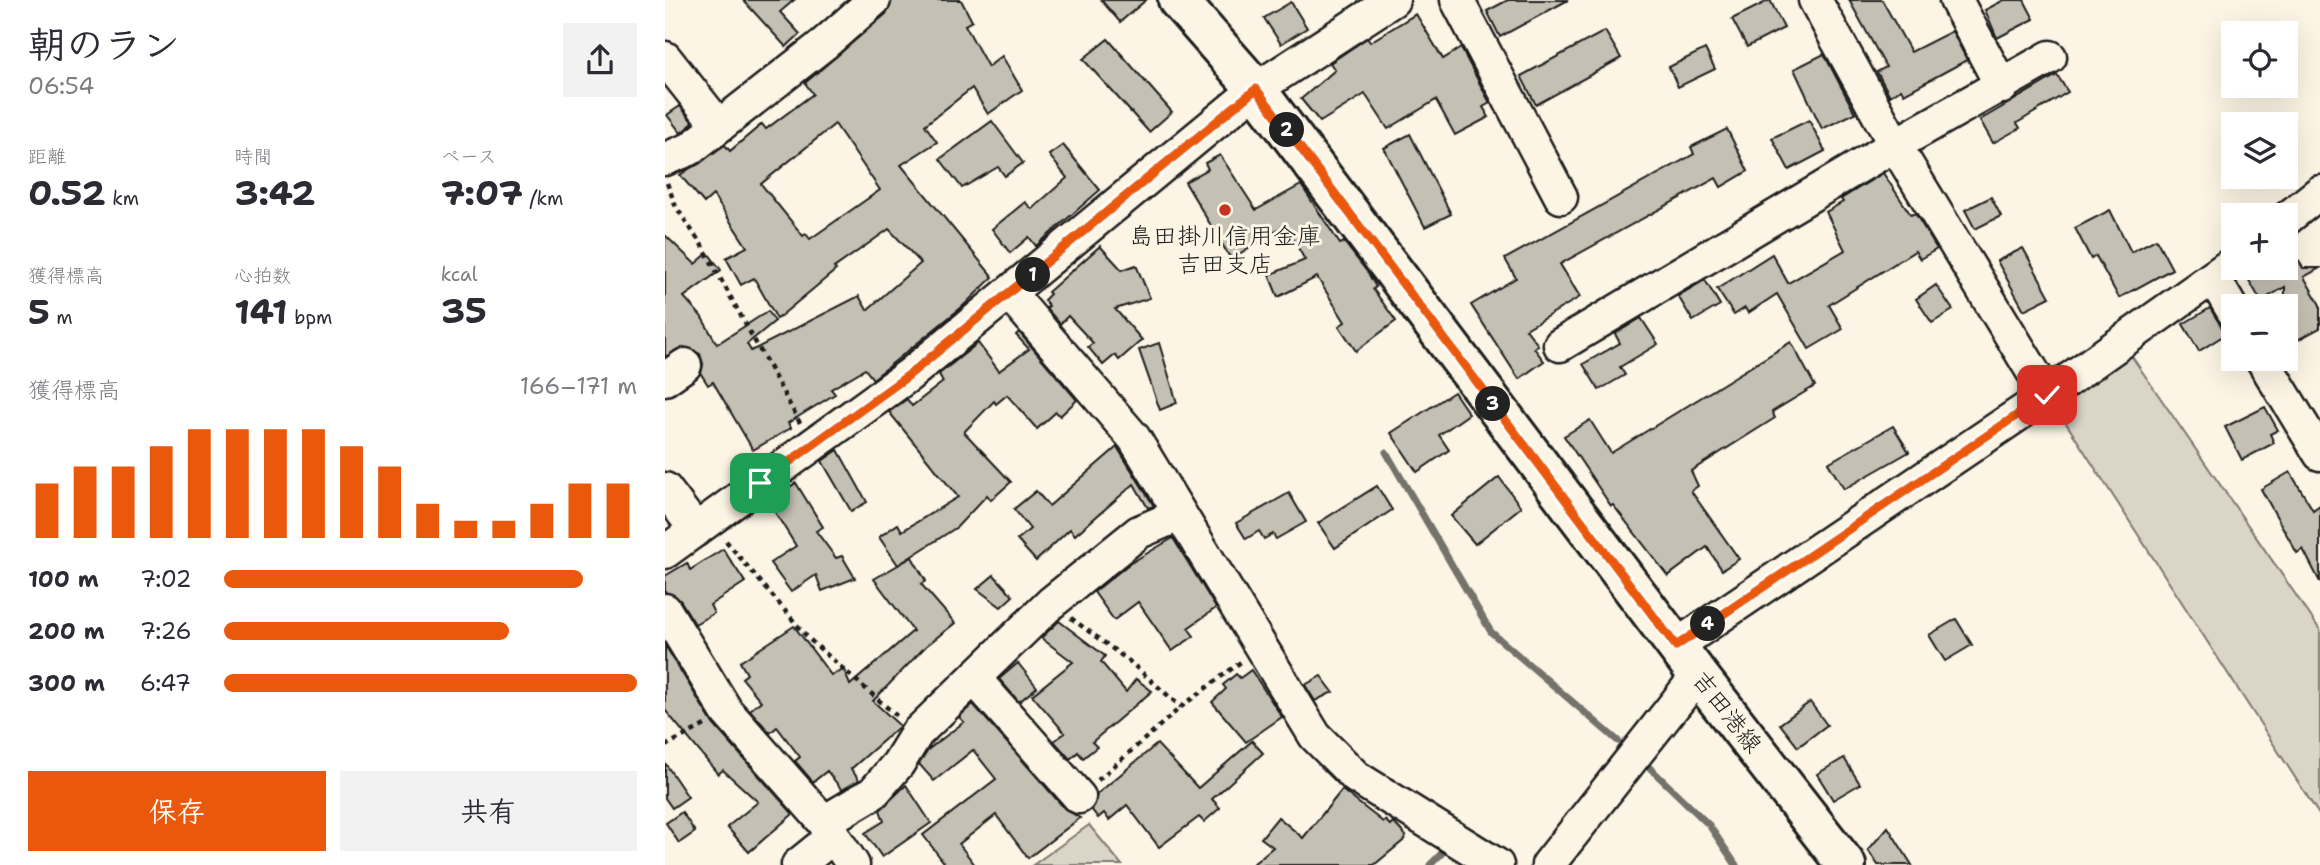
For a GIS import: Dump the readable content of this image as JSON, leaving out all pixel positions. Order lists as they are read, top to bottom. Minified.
{"streets":{"main road":["吉田港線"]},"places":["島田掛川信用金庫 吉田支店"],"page":{"heading":["朝のラン","06:54"],"map_buttons":["+","−"],"pins":["2","1","3","4"],"stats":[["距離","0.52 km"],["時間","3:42"],["ペース","7:07 /km"],["獲得標高","5 m"],["心拍数","141 bpm"],["kcal","35"]],"chart":["獲得標高","166–171 m"],"list":[{"name":"100 m","note":"7:02"},{"name":"200 m","note":"7:26"},{"name":"300 m","note":"6:47"}],"buttons":["保存","共有"]}}
